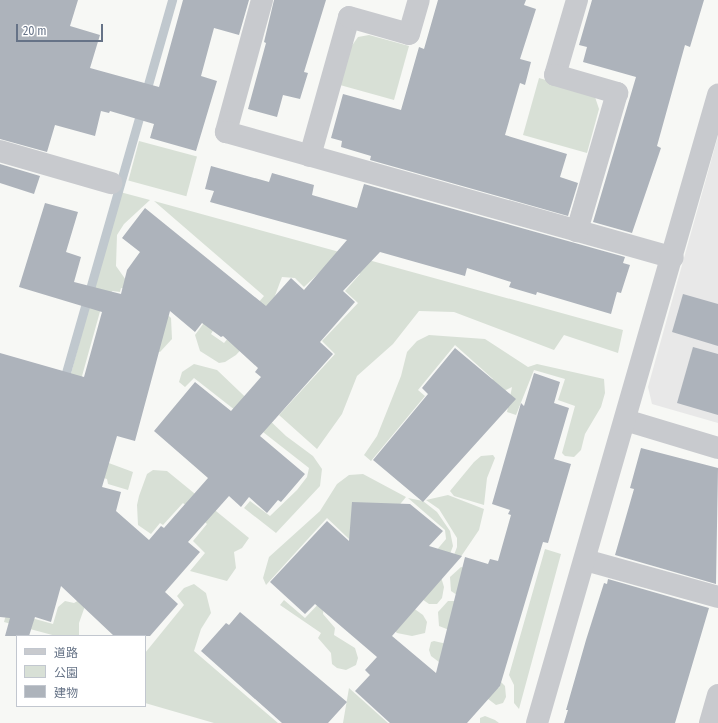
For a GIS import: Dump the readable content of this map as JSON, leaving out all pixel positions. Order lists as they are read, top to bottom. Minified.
{"legend":["道路","公園","建物"],"scale_bar":"20 m"}
